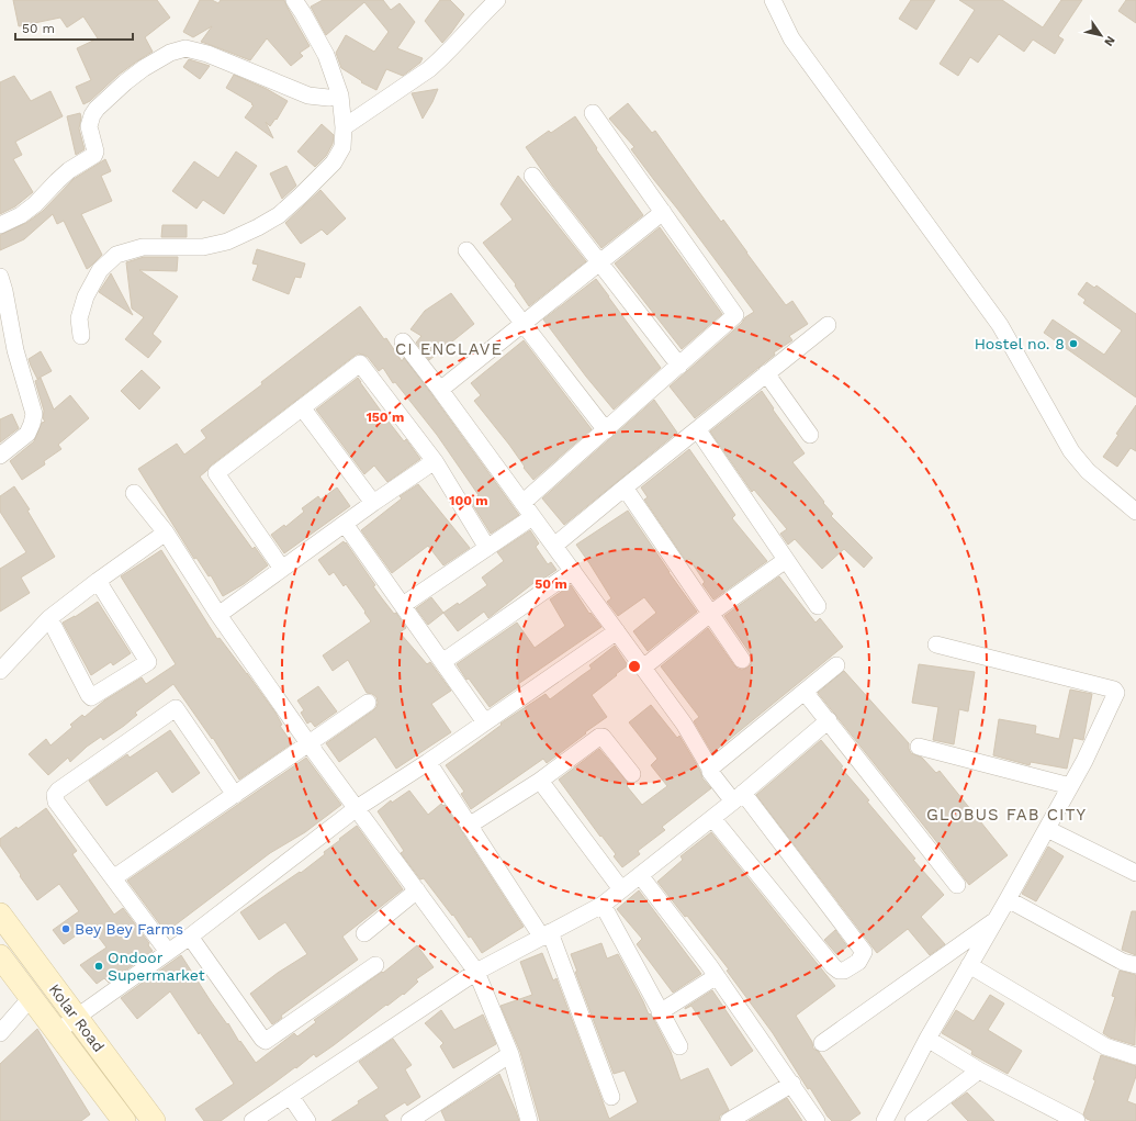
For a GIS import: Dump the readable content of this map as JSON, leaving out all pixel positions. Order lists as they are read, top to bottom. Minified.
{"streets":{"main road":["Kolar Road"]},"districts":["CI ENCLAVE","GLOBUS FAB CITY"],"places":["Hostel no. 8","Bey Bey Farms","Ondoor Supermarket"],"scale_bar":"50 m","north":"bottom right","rings":["150 m","100 m","50 m"]}
